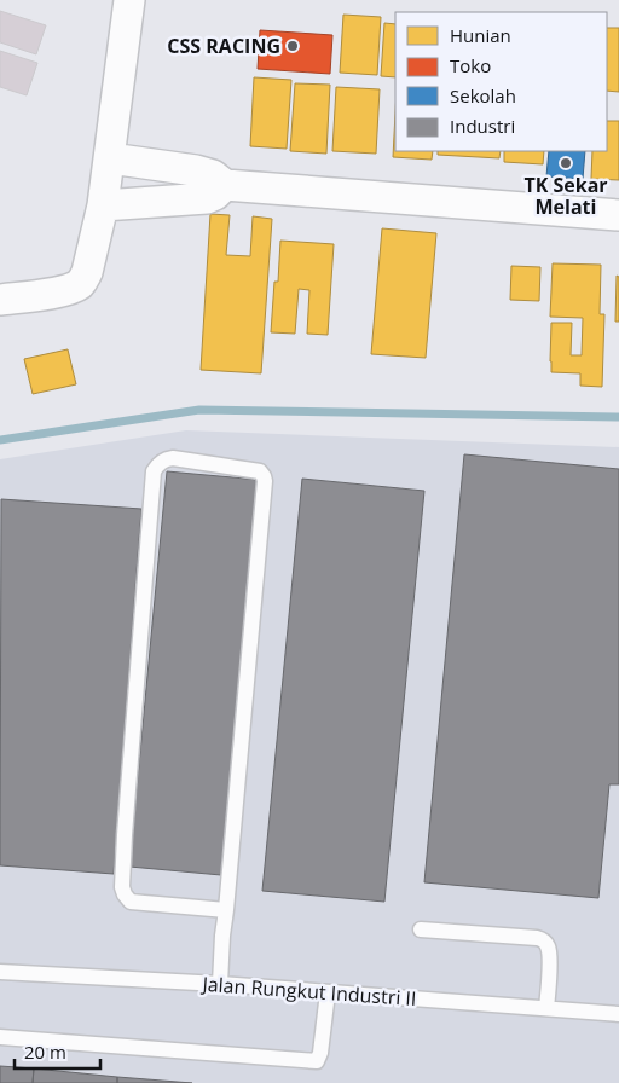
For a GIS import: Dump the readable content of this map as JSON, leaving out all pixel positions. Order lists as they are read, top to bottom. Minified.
{"streets":{"lane":["Jalan Rungkut Industri II"]},"places":["CSS RACING","TK Sekar Melati"],"legend":["Hunian","Toko","Sekolah","Industri"],"scale_bar":"20 m"}
